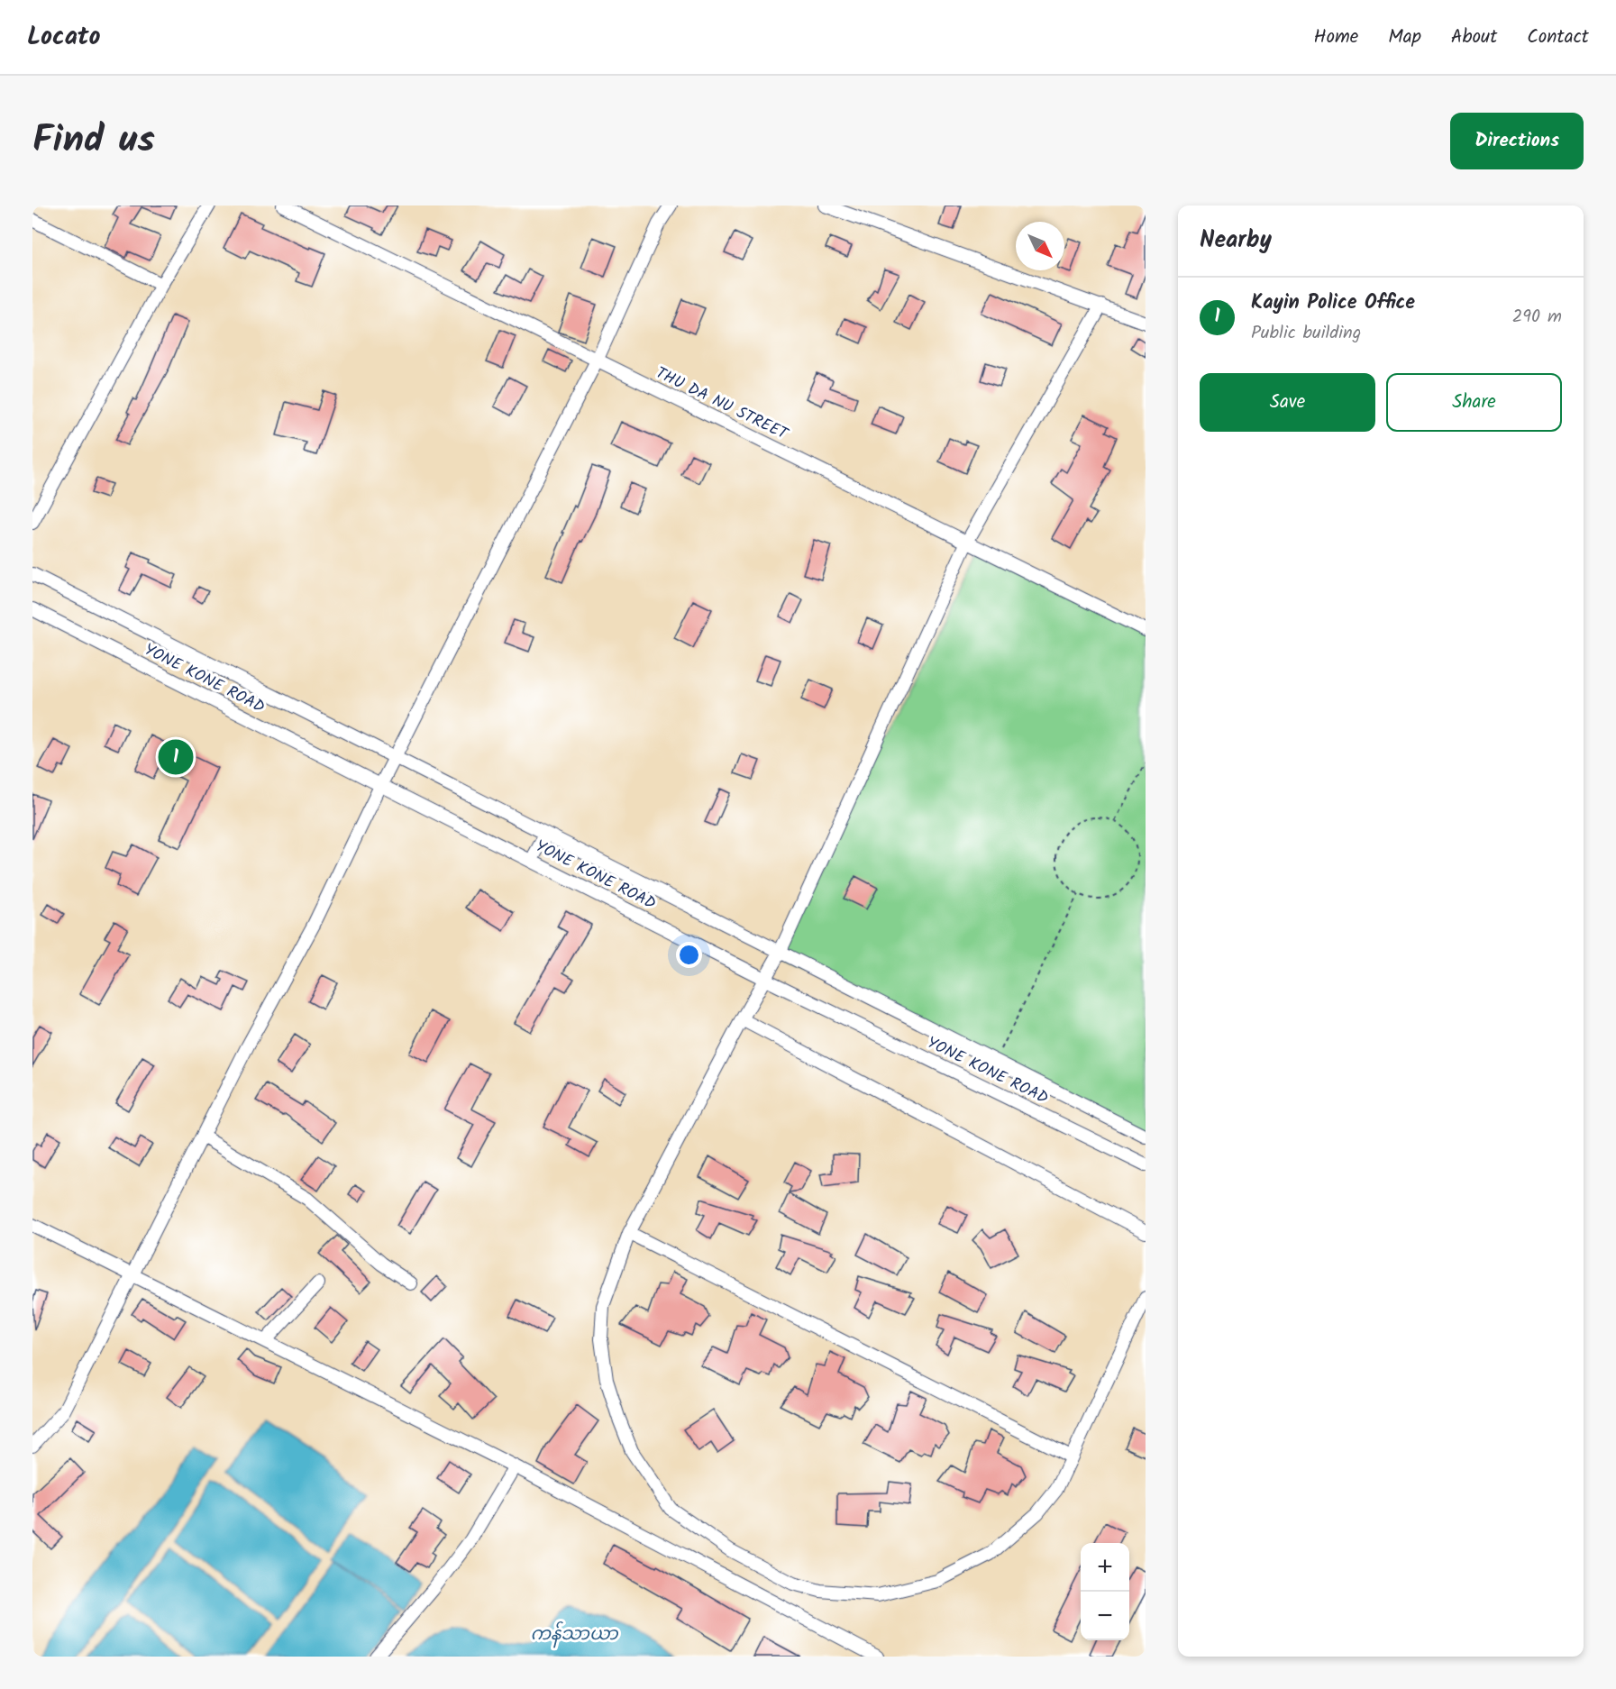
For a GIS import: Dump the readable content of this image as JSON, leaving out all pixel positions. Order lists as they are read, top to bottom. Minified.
{"streets":{"street":["THU DA NU STREET","YONE KONE ROAD"]},"water":["ကန်သာယာ"],"north":"bottom right","page":{"header":"Locato","nav":["Home","Map","About","Contact"],"title":"Find us","buttons":["Directions",["Save","Share"]],"heading":"Nearby","list":[{"mark":"1","name":"Kayin Police Office","note":"Public building","value":"290 m"}],"pins":"1","map_buttons":["+","−"]}}
